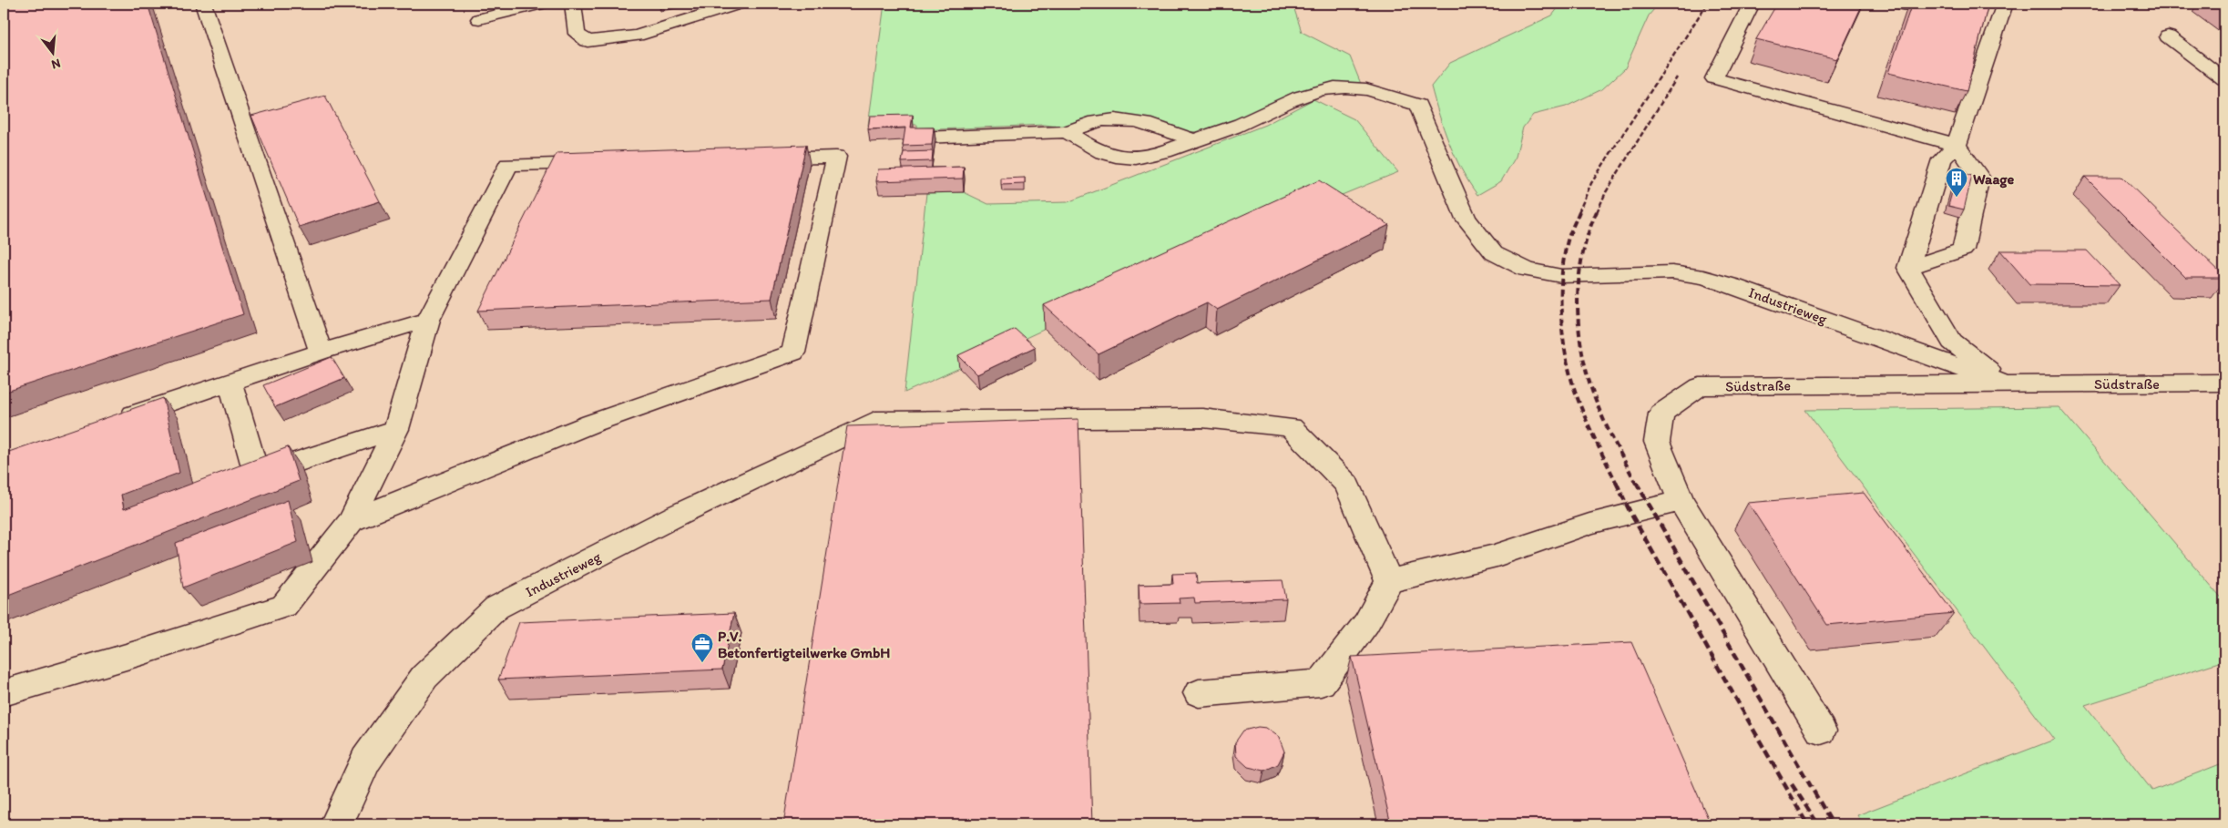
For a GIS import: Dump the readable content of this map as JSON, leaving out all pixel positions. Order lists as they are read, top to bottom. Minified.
{"streets":{"street":["Industrieweg","Südstraße"]},"crossings":[["Industrieweg","Südstraße"]],"places":{"building":["Waage"],"office":["P.V. Betonfertigteilwerke GmbH"]},"north":"bottom"}
